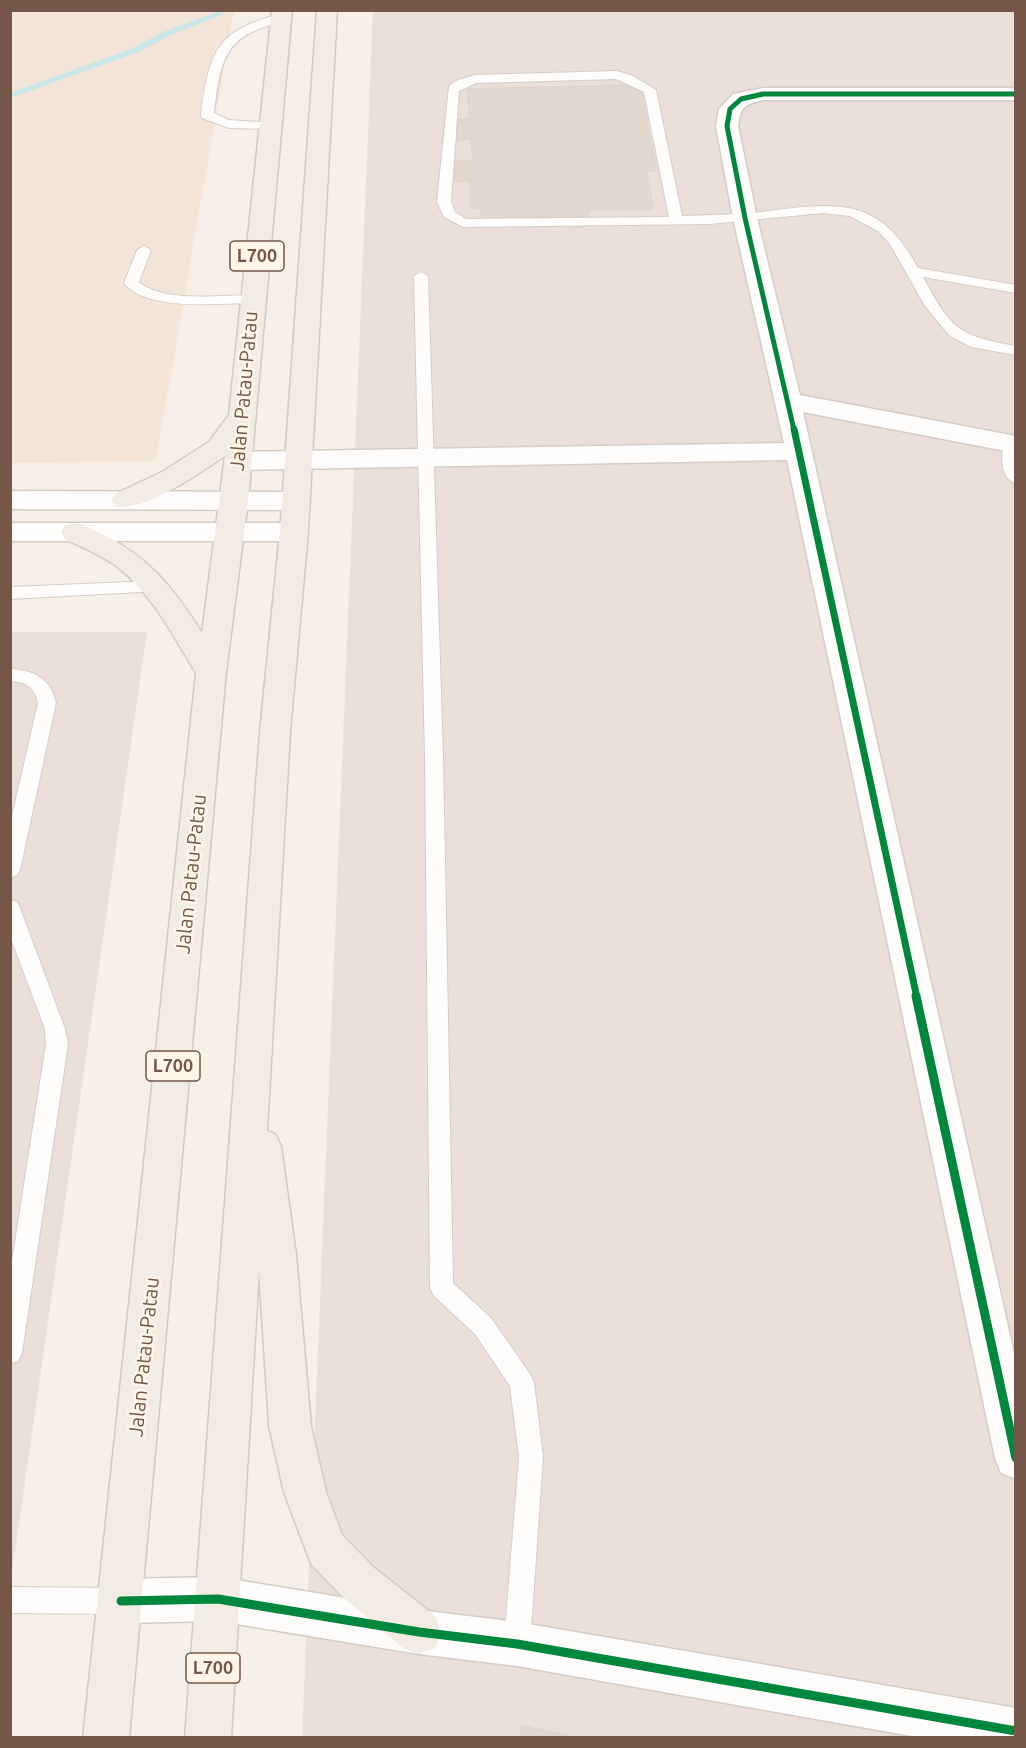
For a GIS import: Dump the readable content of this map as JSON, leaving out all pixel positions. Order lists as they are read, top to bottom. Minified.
{"streets":{"main road":["L700","Jalan Patau-Patau"]}}
